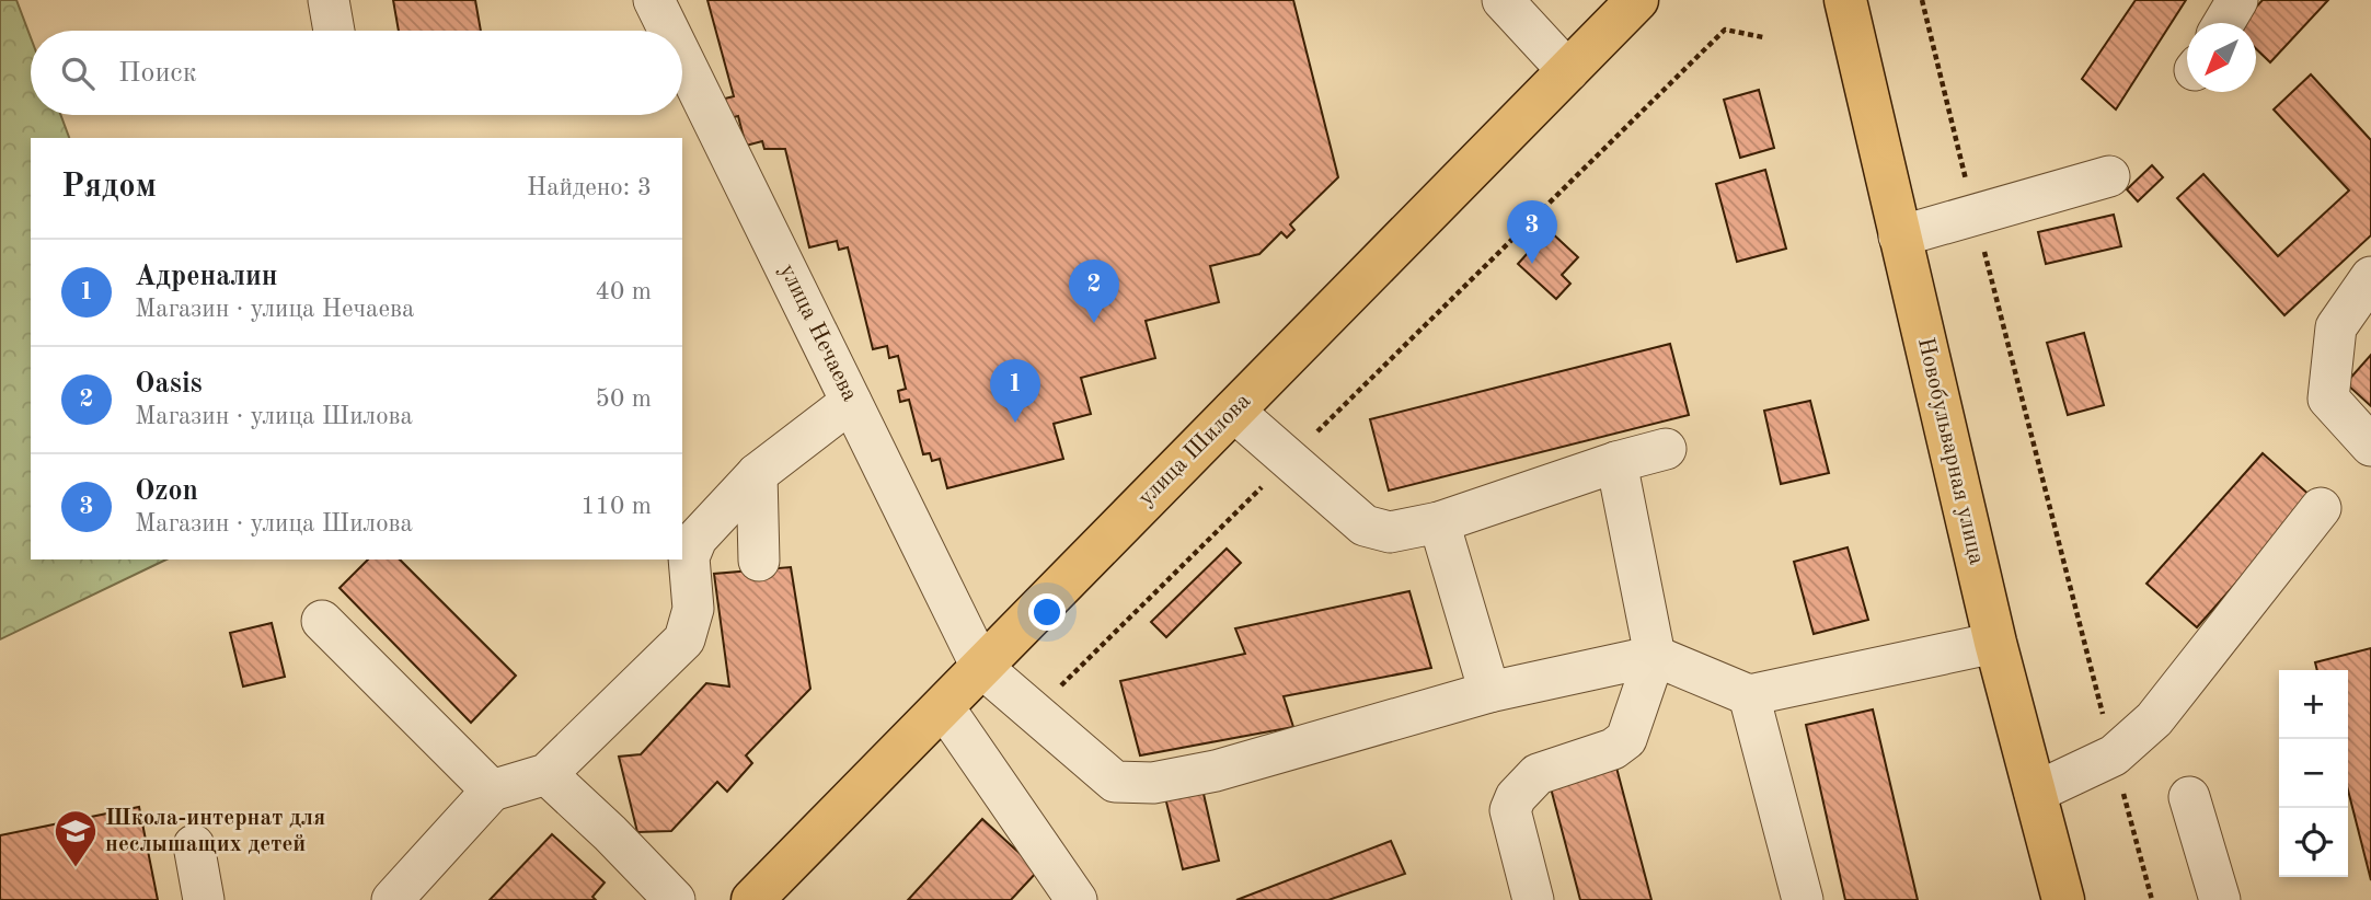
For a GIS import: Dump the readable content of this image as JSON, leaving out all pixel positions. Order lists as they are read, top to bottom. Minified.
{"streets":{"main road":["улица Шилова","Новобульварная улица"],"street":["улица Нечаева"]},"crossings":[["улица Нечаева","улица Шилова"]],"places":{"school or university":["Школа-интернат для неслышащих детей"]},"north":"bottom left","page":{"search":"Поиск","heading":["Рядом","Найдено: 3"],"pins":["3","2","1"],"list":[{"mark":"1","name":"Адреналин","note":"Магазин · улица Нечаева","value":"40 m"},{"mark":"2","name":"Oasis","note":"Магазин · улица Шилова","value":"50 m"},{"mark":"3","name":"Ozon","note":"Магазин · улица Шилова","value":"110 m"}],"map_buttons":["+","−"]}}
